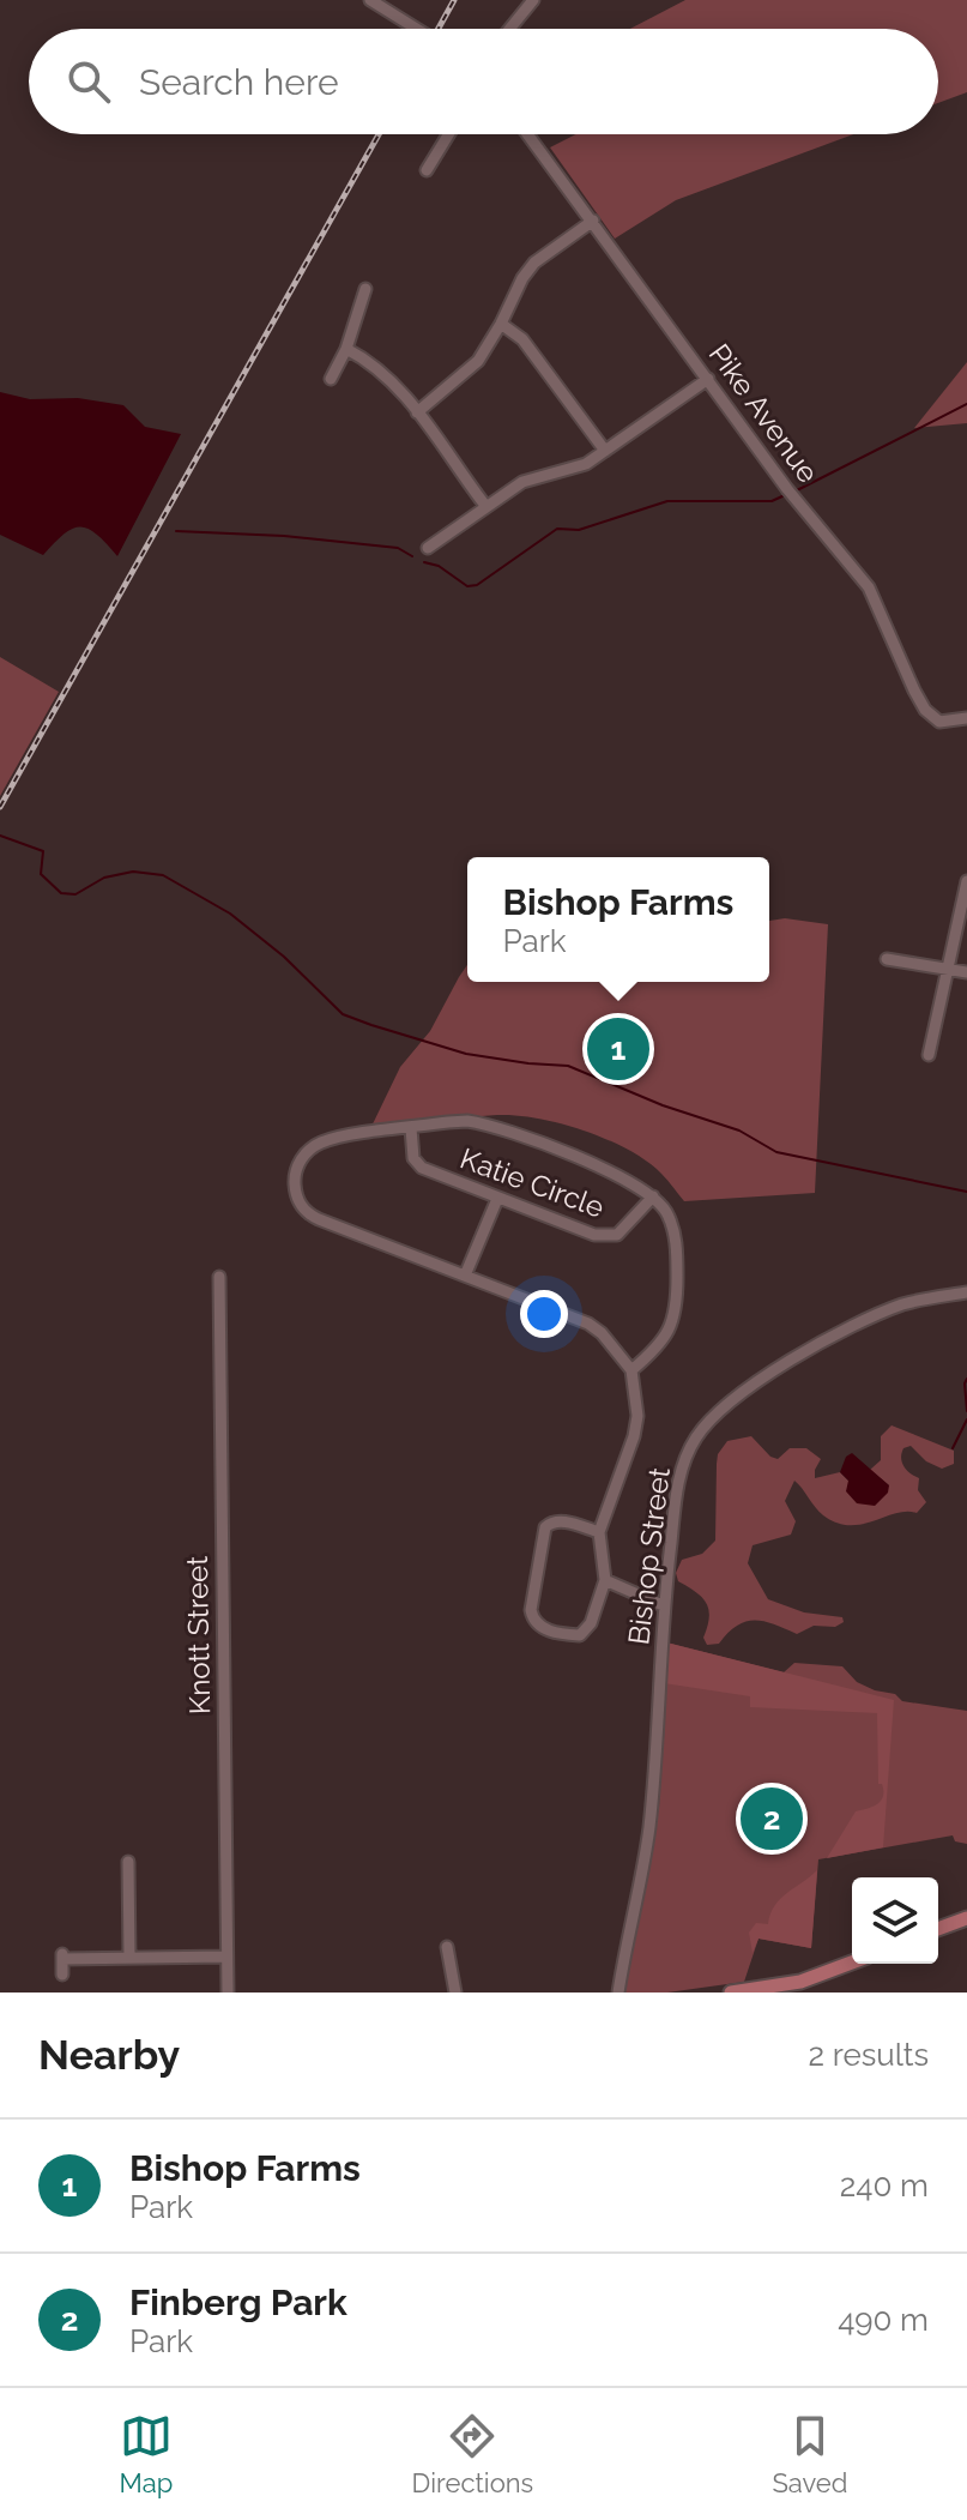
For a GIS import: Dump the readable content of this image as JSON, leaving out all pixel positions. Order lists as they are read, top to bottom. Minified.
{"streets":{"street":["Pike Avenue","Katie Circle","Bishop Street","Knott Street"]},"page":{"search":"Search here","popup":["Bishop Farms","Park"],"pins":["1","2"],"heading":["Nearby","2 results"],"list":[{"mark":"1","name":"Bishop Farms","note":"Park","value":"240 m"},{"mark":"2","name":"Finberg Park","note":"Park","value":"490 m"}],"nav":["Map","Directions","Saved"]}}
